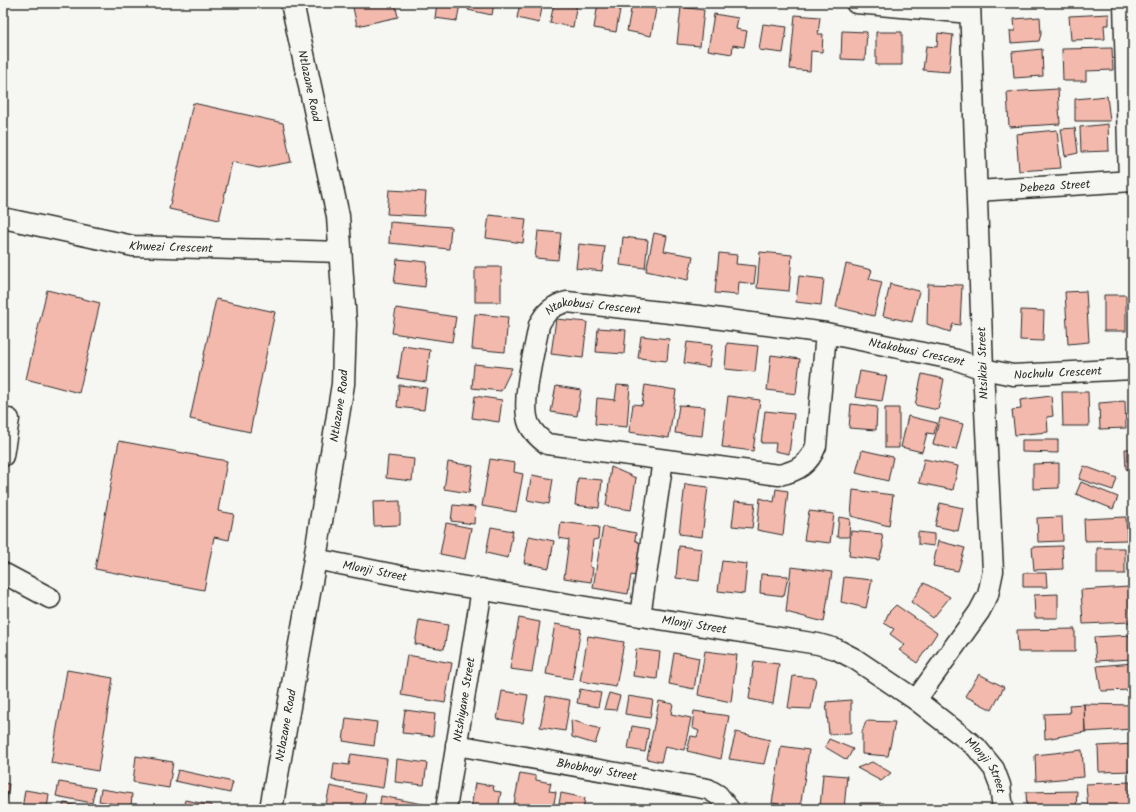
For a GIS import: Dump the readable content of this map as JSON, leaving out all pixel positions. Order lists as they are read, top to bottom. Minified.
{"streets":{"street":["Ntlazane Road","Debeza Street","Khwezi Crescent","Ntakobusi Crescent","Ntsikizi Street","Nochulu Crescent","Mlonji Street","Ntshiyane Street","Bhobhoyi Street"]},"crossings":[["Ntlazane Road","Khwezi Crescent"],["Ntlazane Road","Mlonji Street"],["Debeza Street","Ntsikizi Street"],["Ntakobusi Crescent","Ntsikizi Street"],["Ntakobusi Crescent","Nochulu Crescent"],["Ntsikizi Street","Nochulu Crescent"],["Ntsikizi Street","Mlonji Street"],["Mlonji Street","Ntshiyane Street"],["Ntshiyane Street","Bhobhoyi Street"]]}
